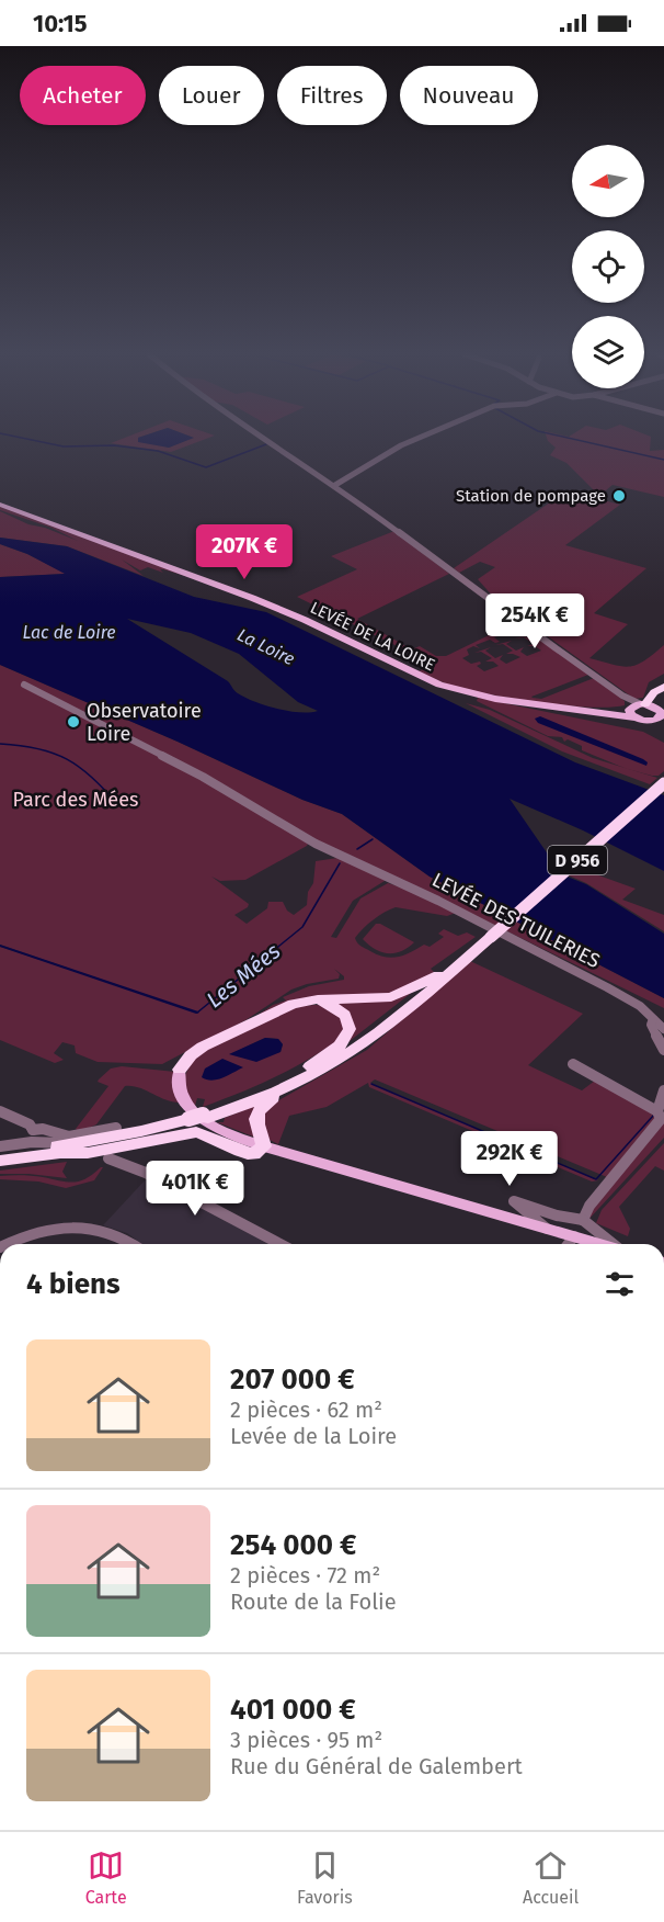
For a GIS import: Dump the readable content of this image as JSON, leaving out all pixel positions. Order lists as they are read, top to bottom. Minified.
{"streets":{"highway":["D 956"],"main road":["LEVÉE DE LA LOIRE"],"street":["LEVÉE DES TUILERIES"]},"water":["Lac de Loire","La Loire","Les Mées"],"parks":["Parc des Mées"],"places":["Station de pompage","Observatoire Loire"],"north":"left","page":{"status":"10:15","chip":["Acheter","Louer","Filtres","Nouveau"],"price":["207K €","254K €","292K €","401K €"],"heading":"4 biens","list":[{"name":"207 000 €","note":"2 pièces · 62 m² · Levée de la Loire"},{"name":"254 000 €","note":"2 pièces · 72 m² · Route de la Folie"},{"name":"401 000 €","note":"3 pièces · 95 m² · Rue du Général de Galembert"}],"tabs":["Carte","Favoris","Accueil"]}}
